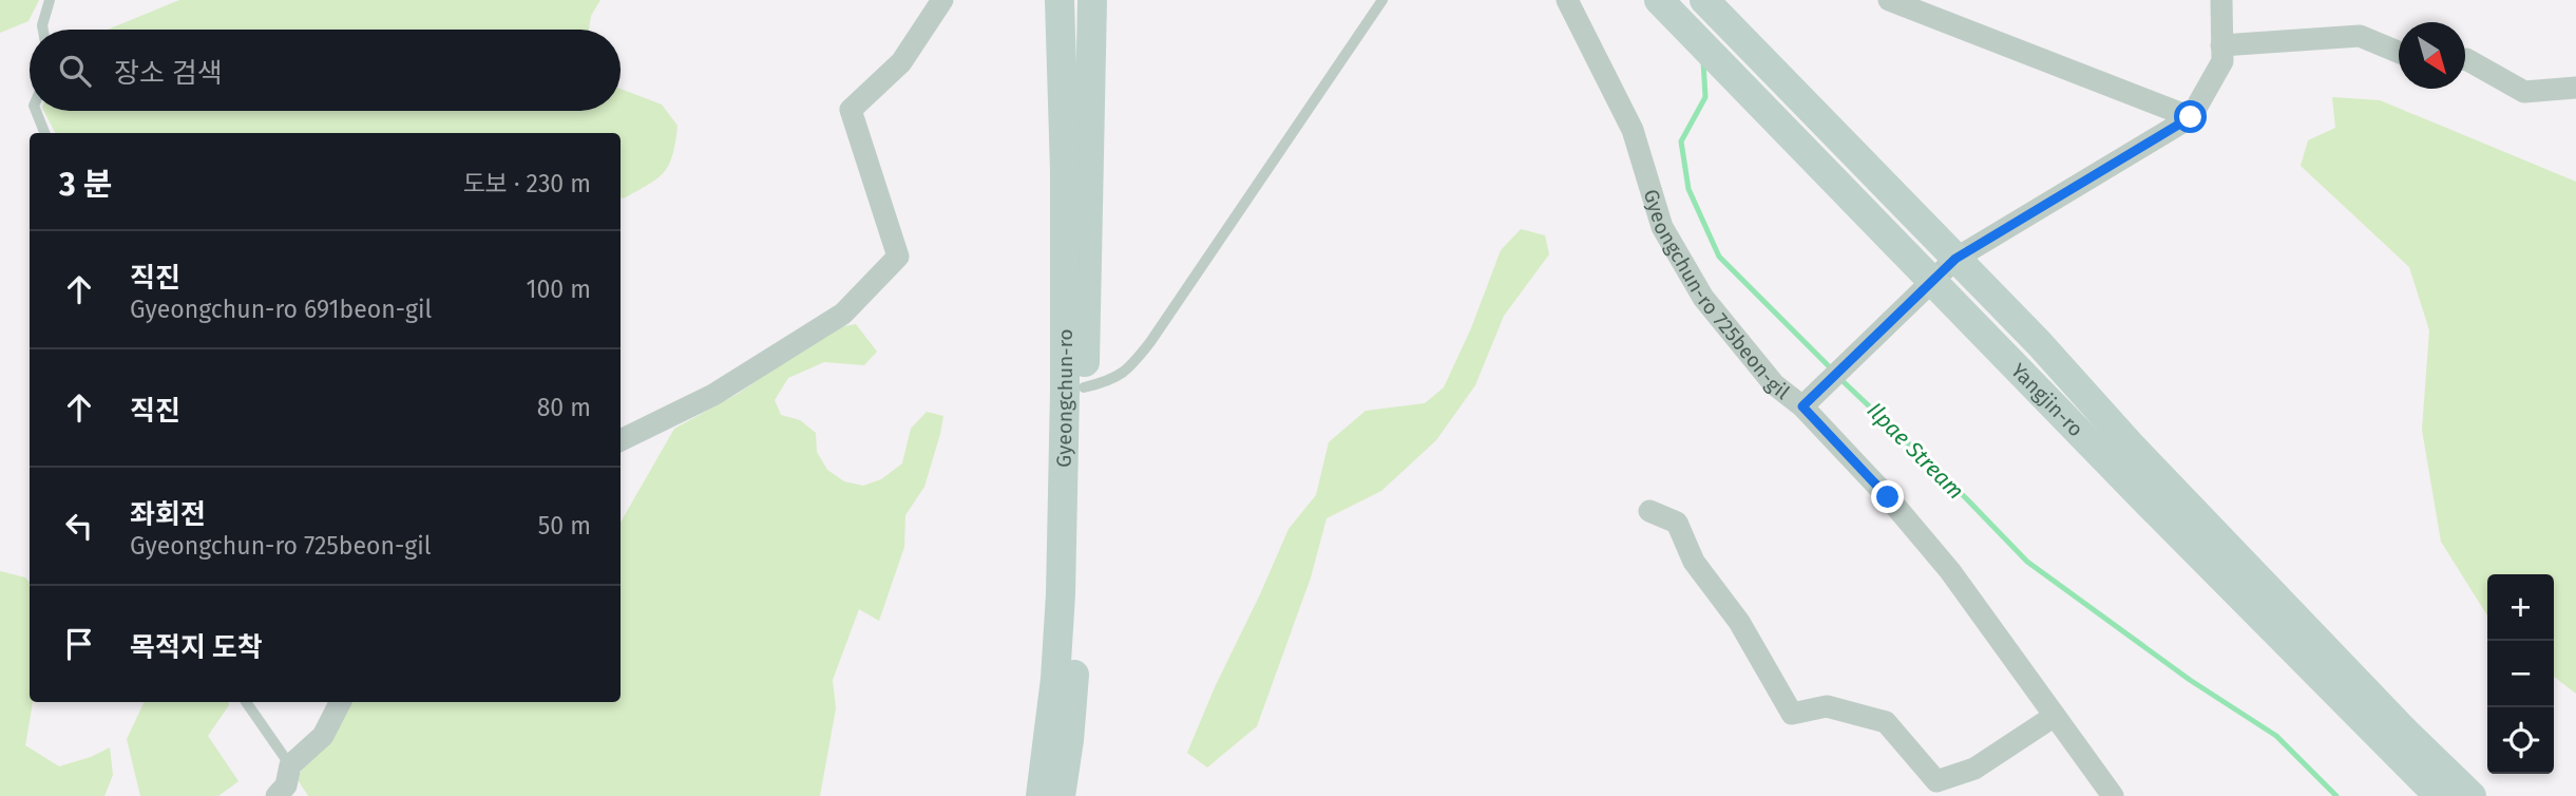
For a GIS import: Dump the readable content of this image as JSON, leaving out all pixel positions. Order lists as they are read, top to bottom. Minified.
{"streets":{"main road":["Gyeongchun-ro","Yangjin-ro"],"street":["Gyeongchun-ro 725beon-gil"]},"water":["Ilpae Stream"],"north":"bottom right","page":{"search":"장소 검색","heading":["3 분","도보 · 230 m"],"list":[["직진","Gyeongchun-ro 691beon-gil","100 m"],["직진","80 m"],["좌회전","Gyeongchun-ro 725beon-gil","50 m"],"목적지 도착"],"map_buttons":["+","−"]}}
